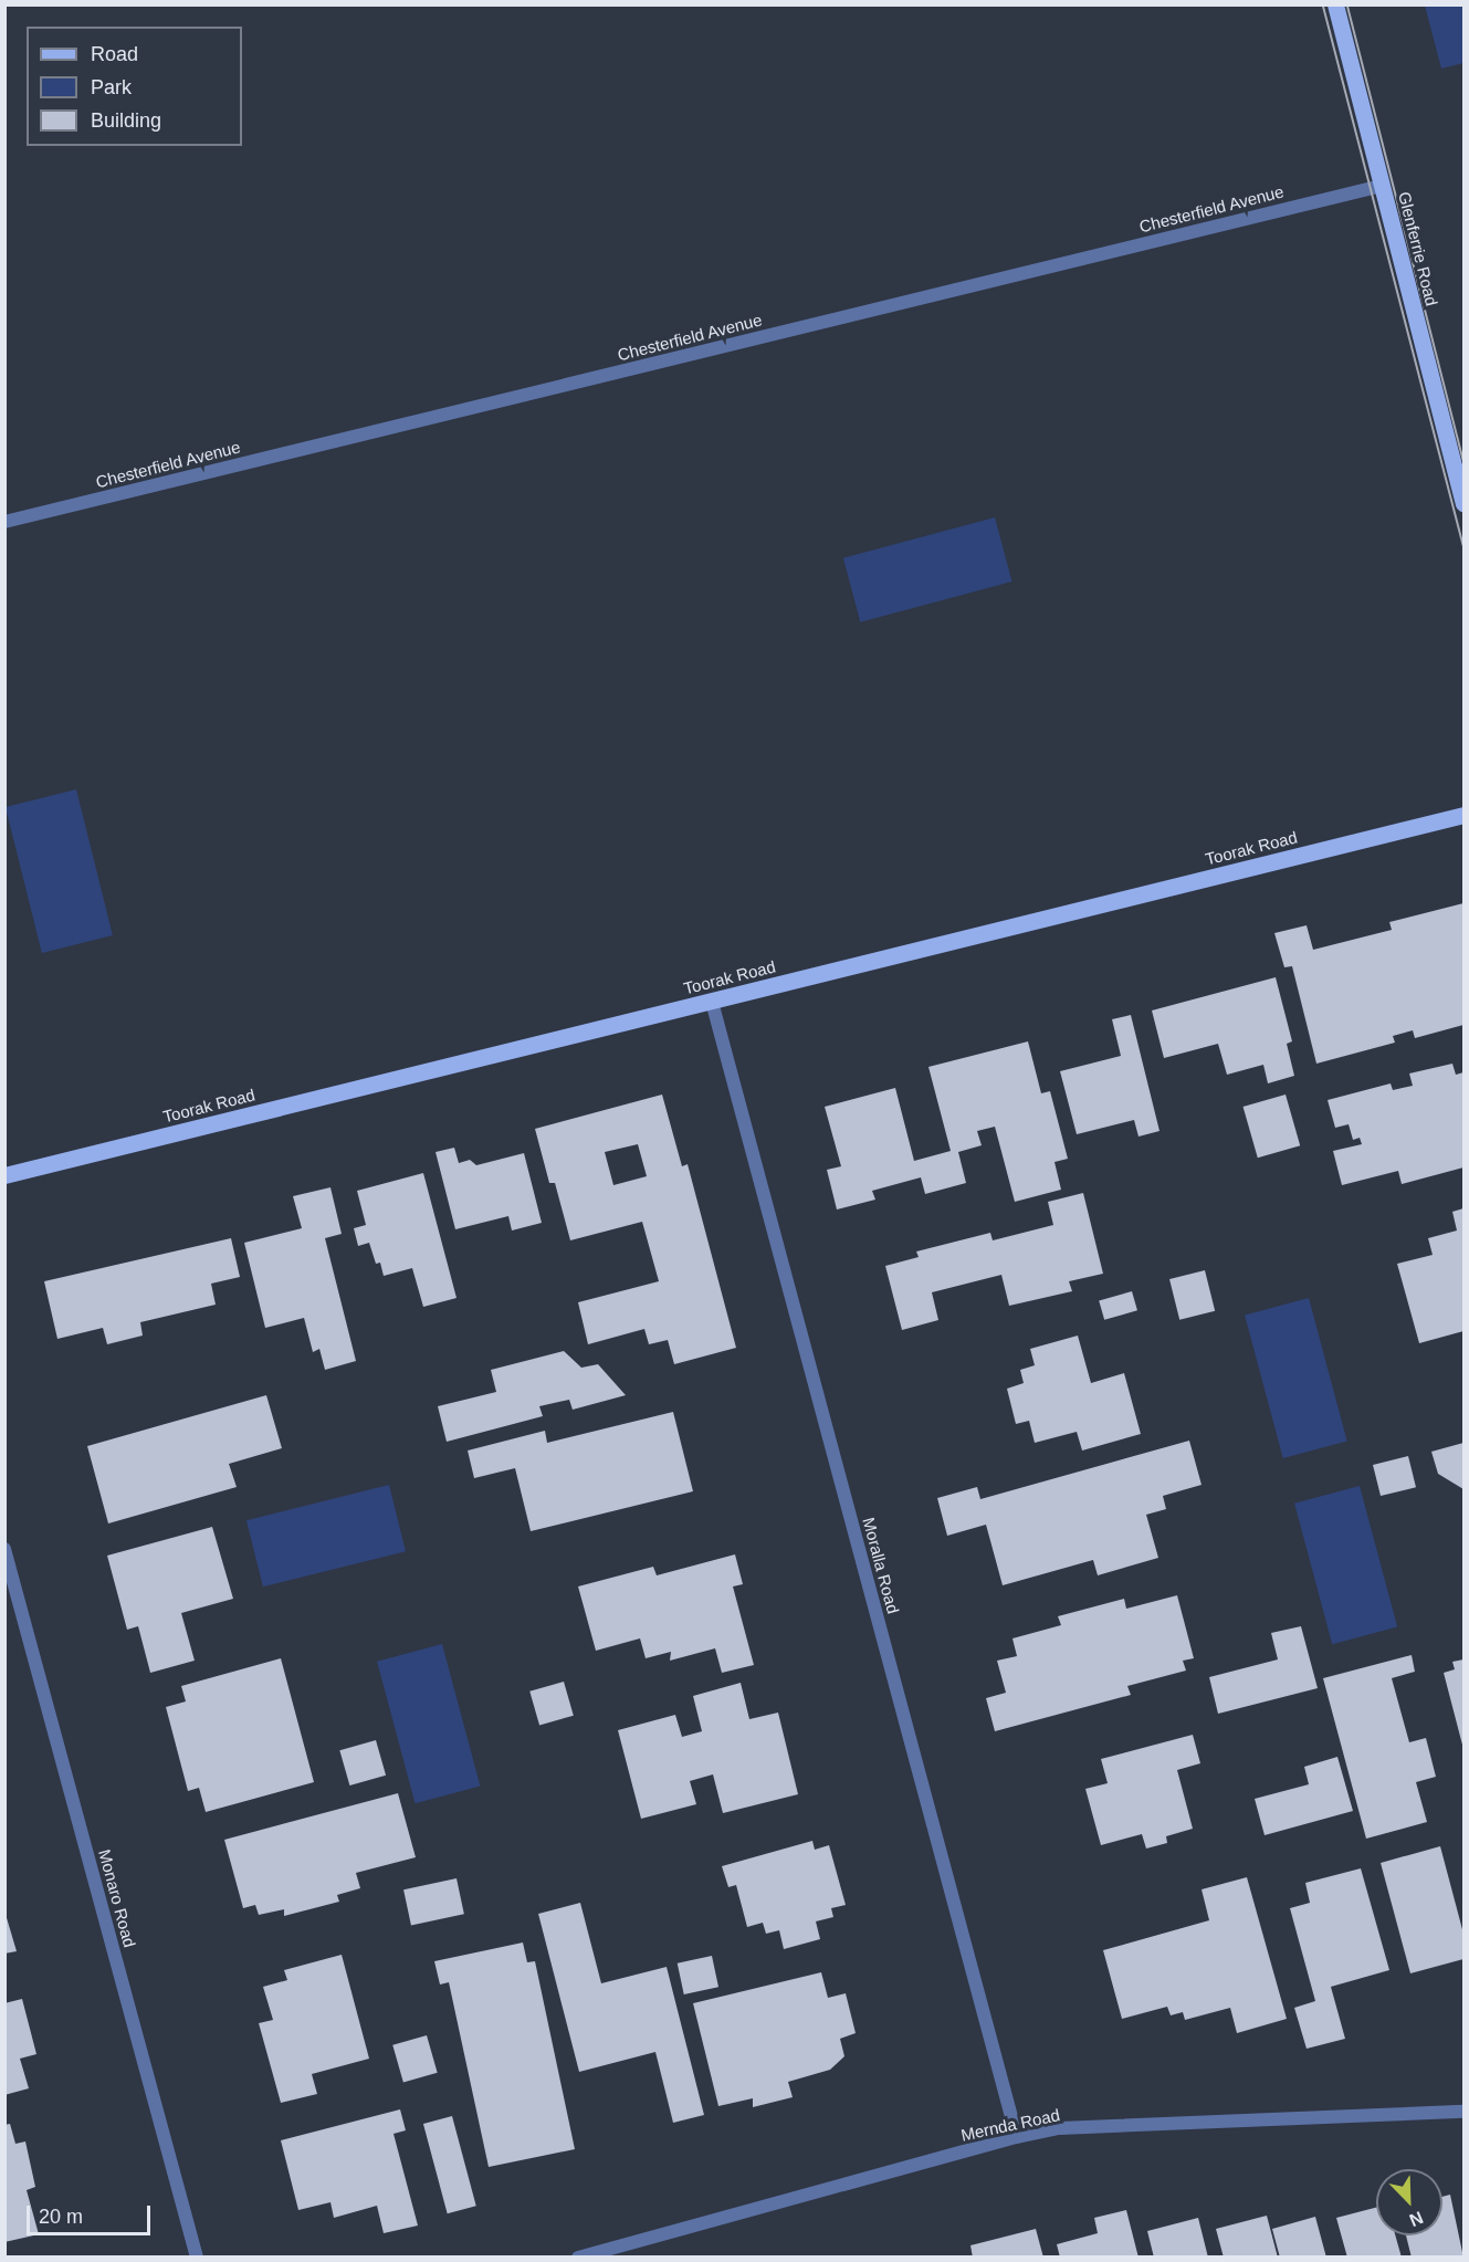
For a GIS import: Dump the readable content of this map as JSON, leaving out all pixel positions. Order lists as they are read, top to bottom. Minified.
{"streets":{"main road":["Glenferrie Road","Toorak Road"],"street":["Chesterfield Avenue","Moralla Road","Monaro Road","Mernda Road"]},"crossings":[["Chesterfield Avenue","Glenferrie Road"],["Toorak Road","Moralla Road"],["Moralla Road","Mernda Road"]],"legend":["Road","Park","Building"],"scale_bar":"20 m","north":"bottom right"}
